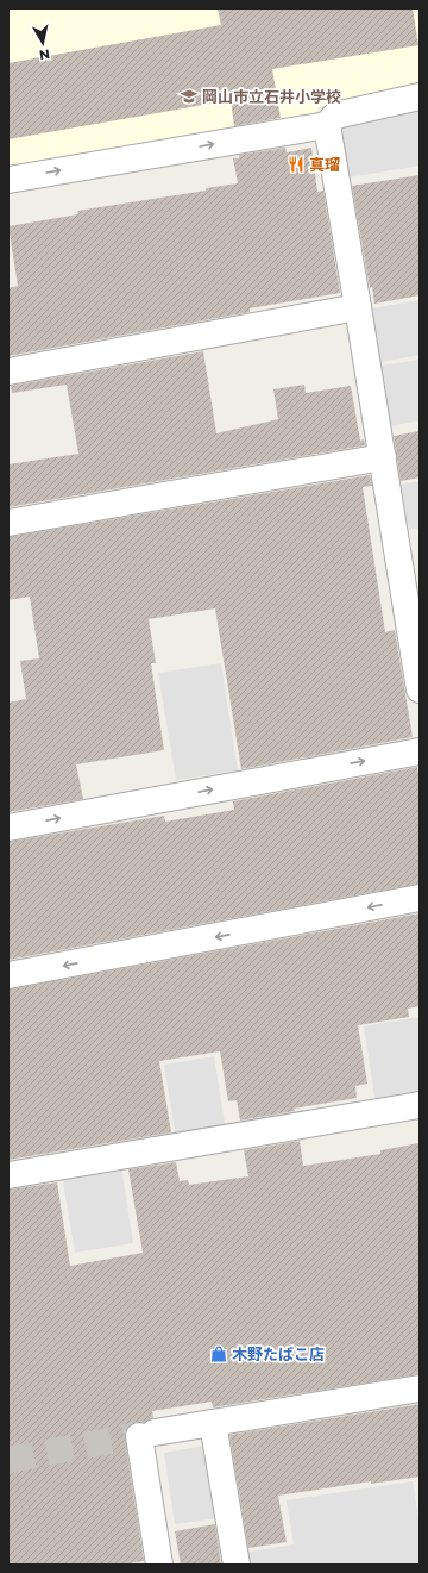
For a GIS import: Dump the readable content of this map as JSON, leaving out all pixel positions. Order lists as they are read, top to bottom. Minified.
{"places":{"school or university":["岡山市立石井小学校"],"restaurant":["真瑠"],"shop":["木野たばこ店"]},"north":"bottom"}
